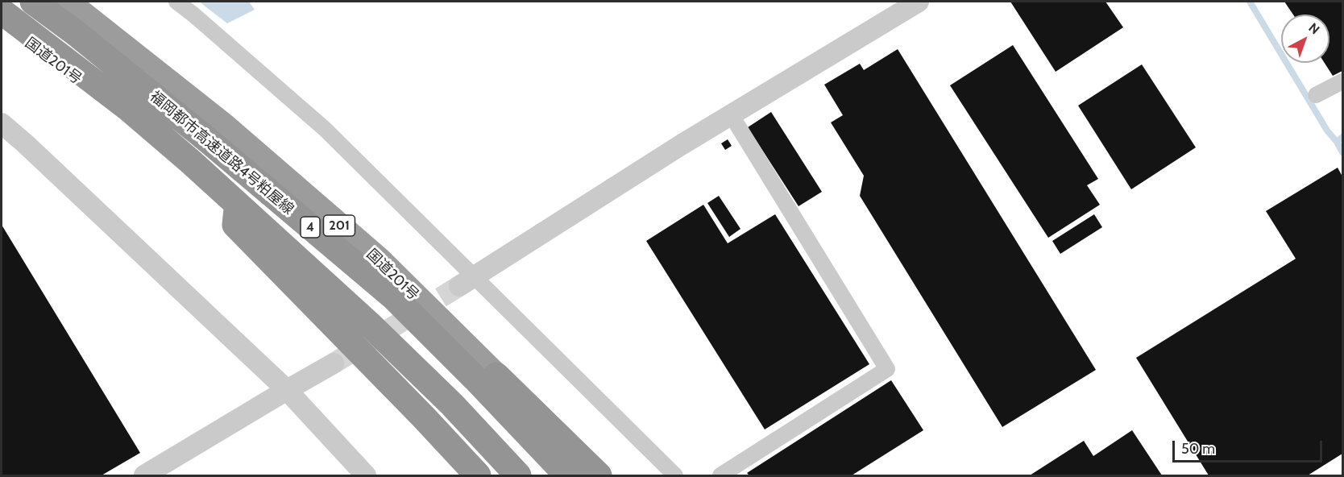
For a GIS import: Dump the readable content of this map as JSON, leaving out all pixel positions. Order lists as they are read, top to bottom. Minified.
{"streets":{"highway":["国道201号","福岡都市高速道路4号粕屋線","201","4"]},"scale_bar":"50 m","north":"top right"}
